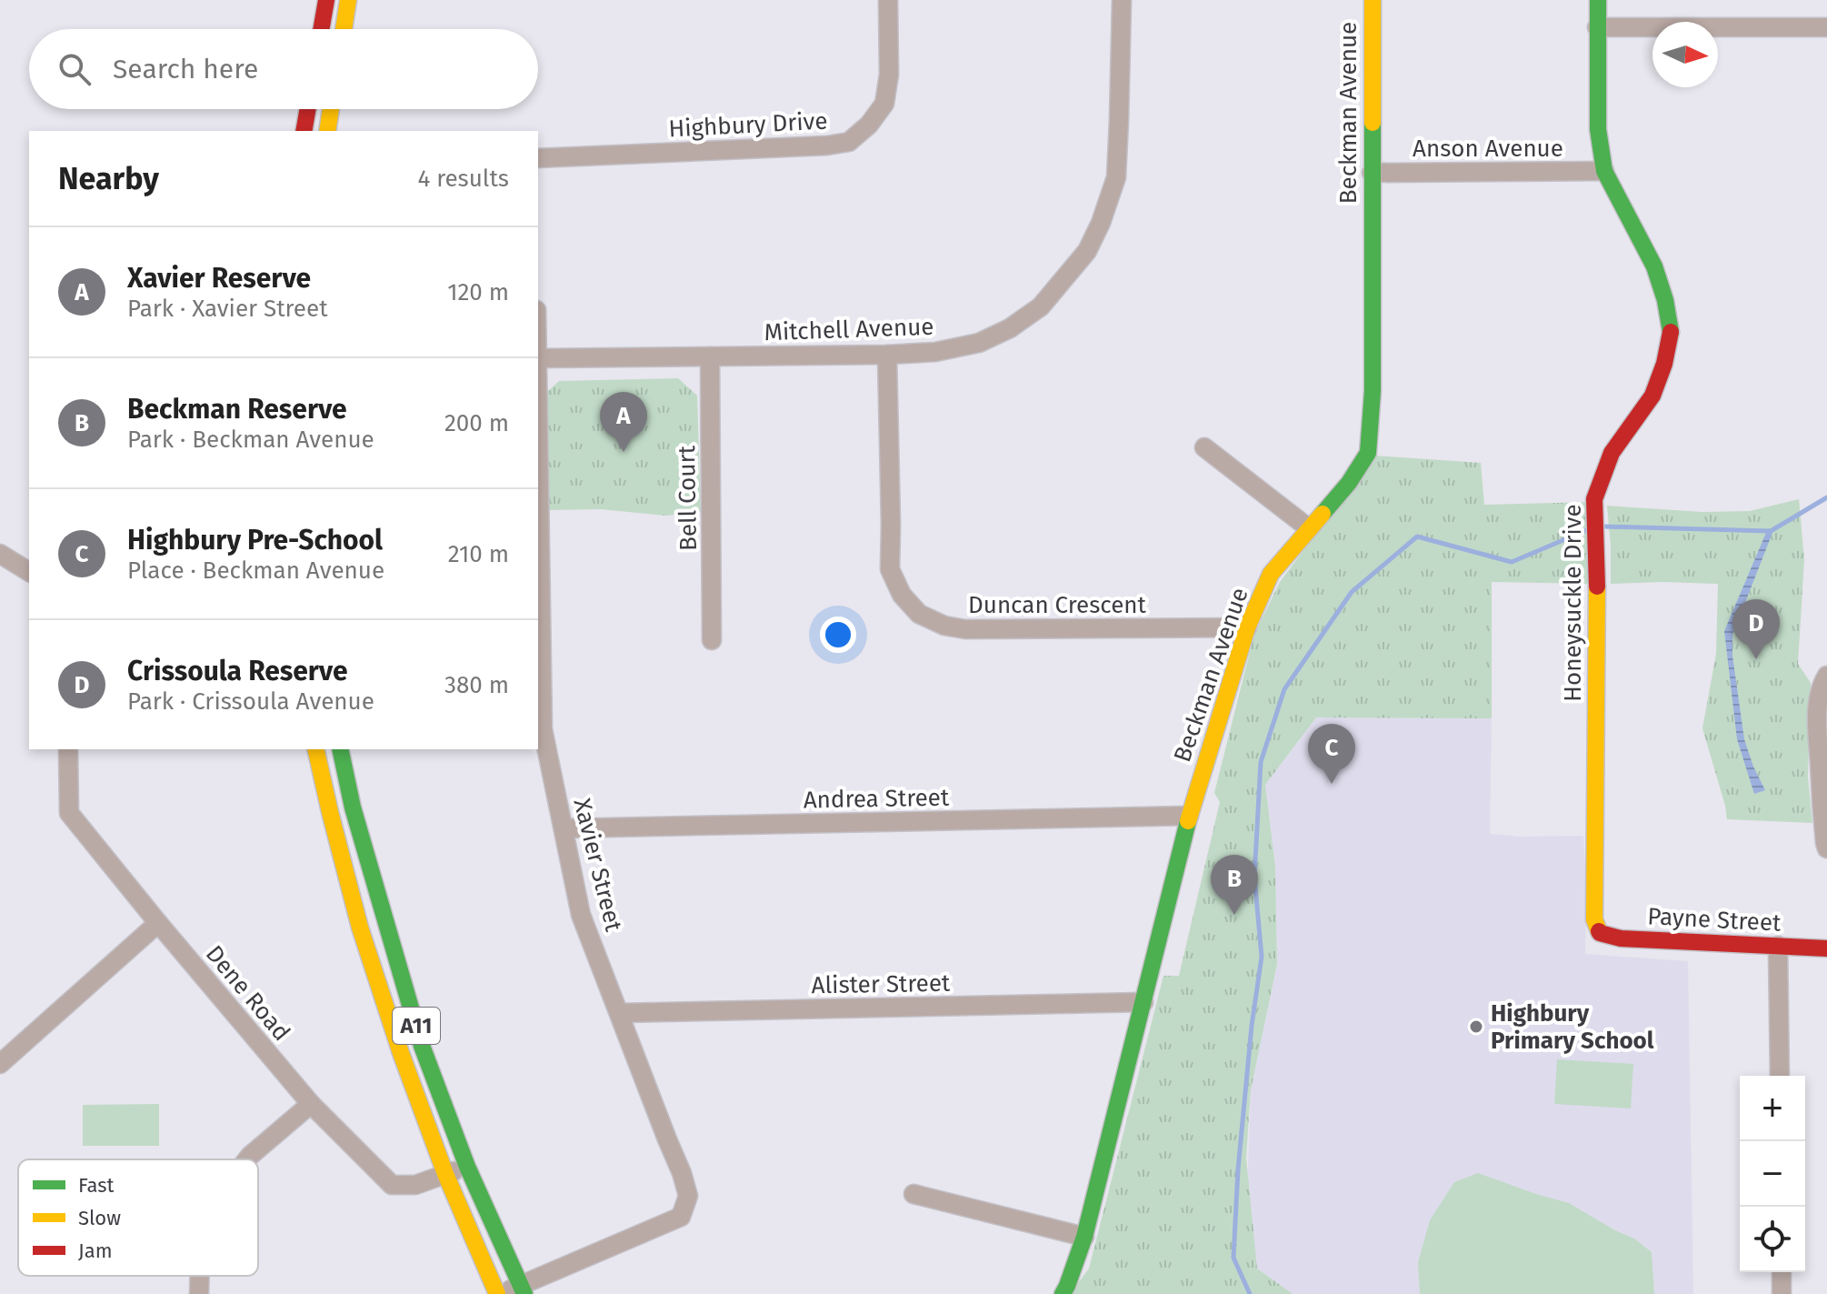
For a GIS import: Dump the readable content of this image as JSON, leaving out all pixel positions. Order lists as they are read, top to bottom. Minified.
{"streets":{"street":["Beckman Avenue","Highbury Drive","Anson Avenue","Mitchell Avenue","Bell Court","Honeysuckle Drive","Duncan Crescent","Andrea Street","Xavier Street","Payne Street","Alister Street","Dene Road","A11"]},"crossings":[["Beckman Avenue","Anson Avenue"],["Beckman Avenue","Duncan Crescent"],["Beckman Avenue","Andrea Street"],["Beckman Avenue","Alister Street"],["Anson Avenue","Honeysuckle Drive"],["Mitchell Avenue","Bell Court"],["Mitchell Avenue","Duncan Crescent"],["Honeysuckle Drive","Payne Street"],["Andrea Street","Xavier Street"],["Xavier Street","Alister Street"],["Xavier Street","A11"],["Dene Road","A11"]],"places":["Highbury Primary School"],"legend":["Fast","Slow","Jam"],"north":"right","page":{"search":"Search here","heading":["Nearby","4 results"],"list":[{"mark":"A","name":"Xavier Reserve","note":"Park · Xavier Street","value":"120 m"},{"mark":"B","name":"Beckman Reserve","note":"Park · Beckman Avenue","value":"200 m"},{"mark":"C","name":"Highbury Pre-School","note":"Place · Beckman Avenue","value":"210 m"},{"mark":"D","name":"Crissoula Reserve","note":"Park · Crissoula Avenue","value":"380 m"}],"pins":["A","D","C","B"],"map_buttons":["+","−"]}}
